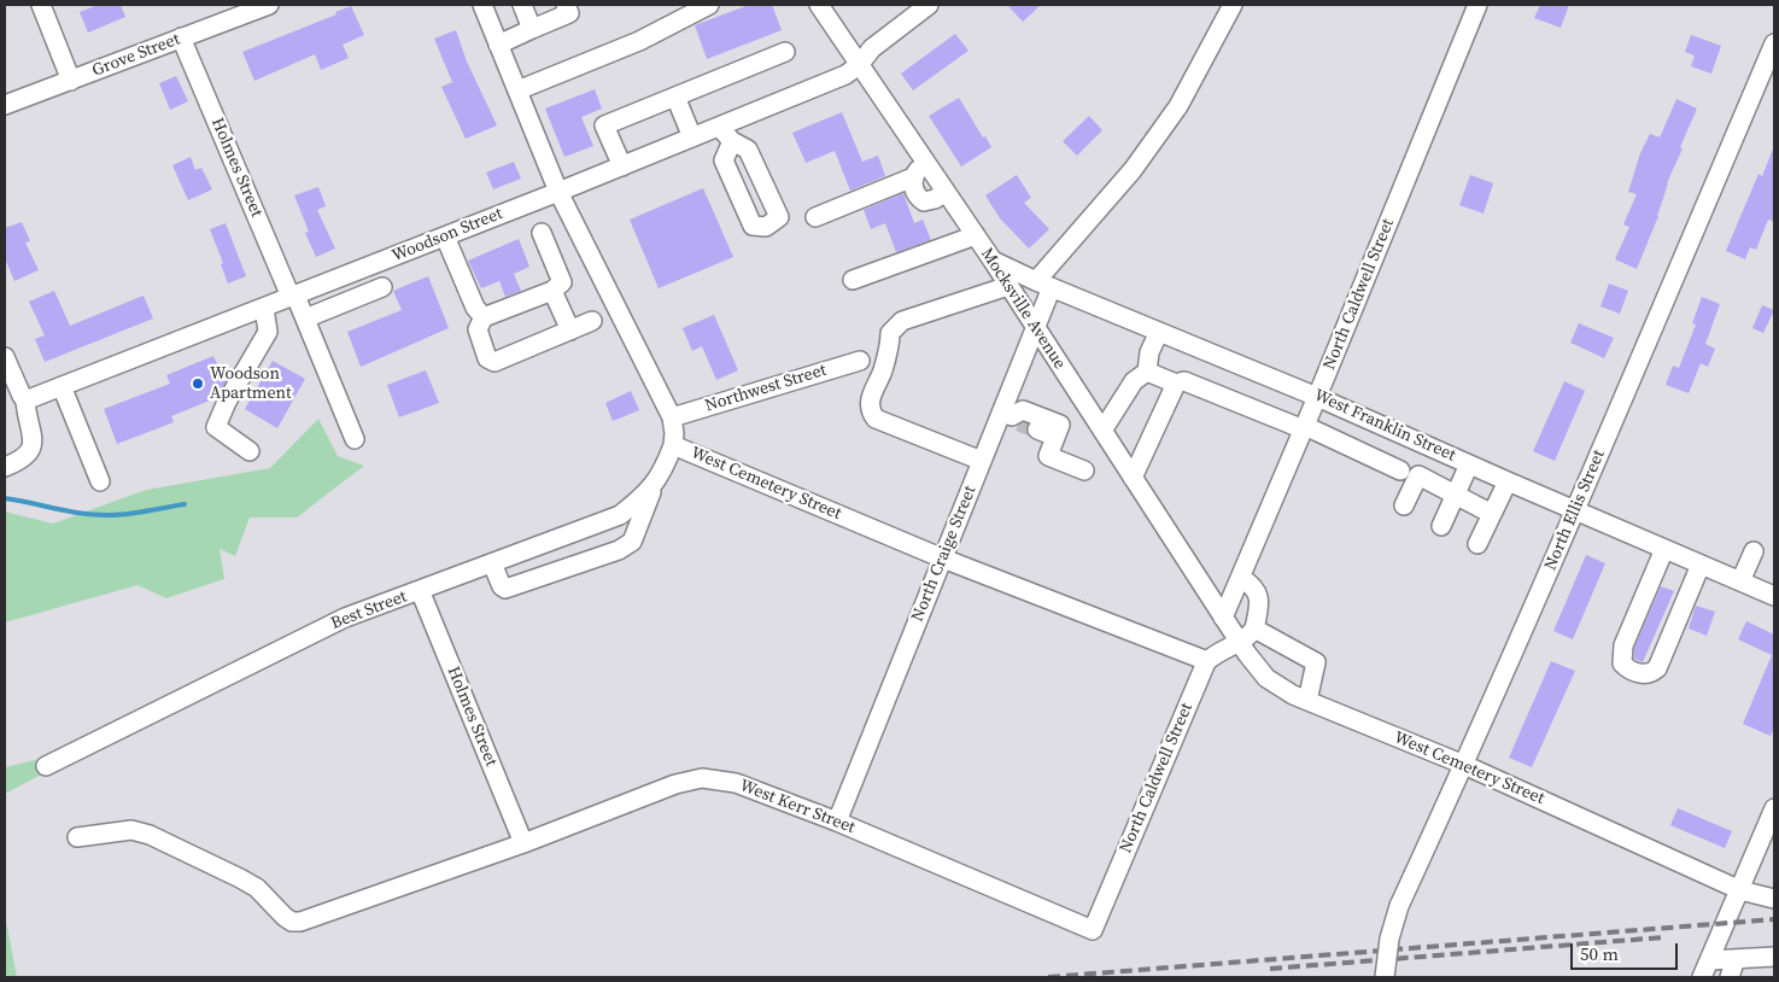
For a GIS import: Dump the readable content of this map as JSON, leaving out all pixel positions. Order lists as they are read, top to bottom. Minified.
{"streets":{"street":["Grove Street","Holmes Street","Woodson Street","North Caldwell Street","Mocksville Avenue","Northwest Street","West Franklin Street","West Cemetery Street","North Ellis Street","North Craige Street","Best Street","West Kerr Street"]},"crossings":[["Grove Street","Holmes Street"],["Holmes Street","Woodson Street"],["Holmes Street","Best Street"],["Holmes Street","West Kerr Street"],["Woodson Street","Mocksville Avenue"],["Woodson Street","West Cemetery Street"],["North Caldwell Street","Mocksville Avenue"],["North Caldwell Street","West Franklin Street"],["North Caldwell Street","West Cemetery Street"],["North Caldwell Street","West Kerr Street"],["Mocksville Avenue","West Franklin Street"],["Mocksville Avenue","West Cemetery Street"],["Mocksville Avenue","North Craige Street"],["Northwest Street","West Cemetery Street"],["West Franklin Street","North Ellis Street"],["West Franklin Street","North Craige Street"],["West Cemetery Street","North Ellis Street"],["West Cemetery Street","North Craige Street"],["West Cemetery Street","Best Street"],["North Craige Street","West Kerr Street"]],"places":["Woodson Apartment"],"scale_bar":"50 m"}
